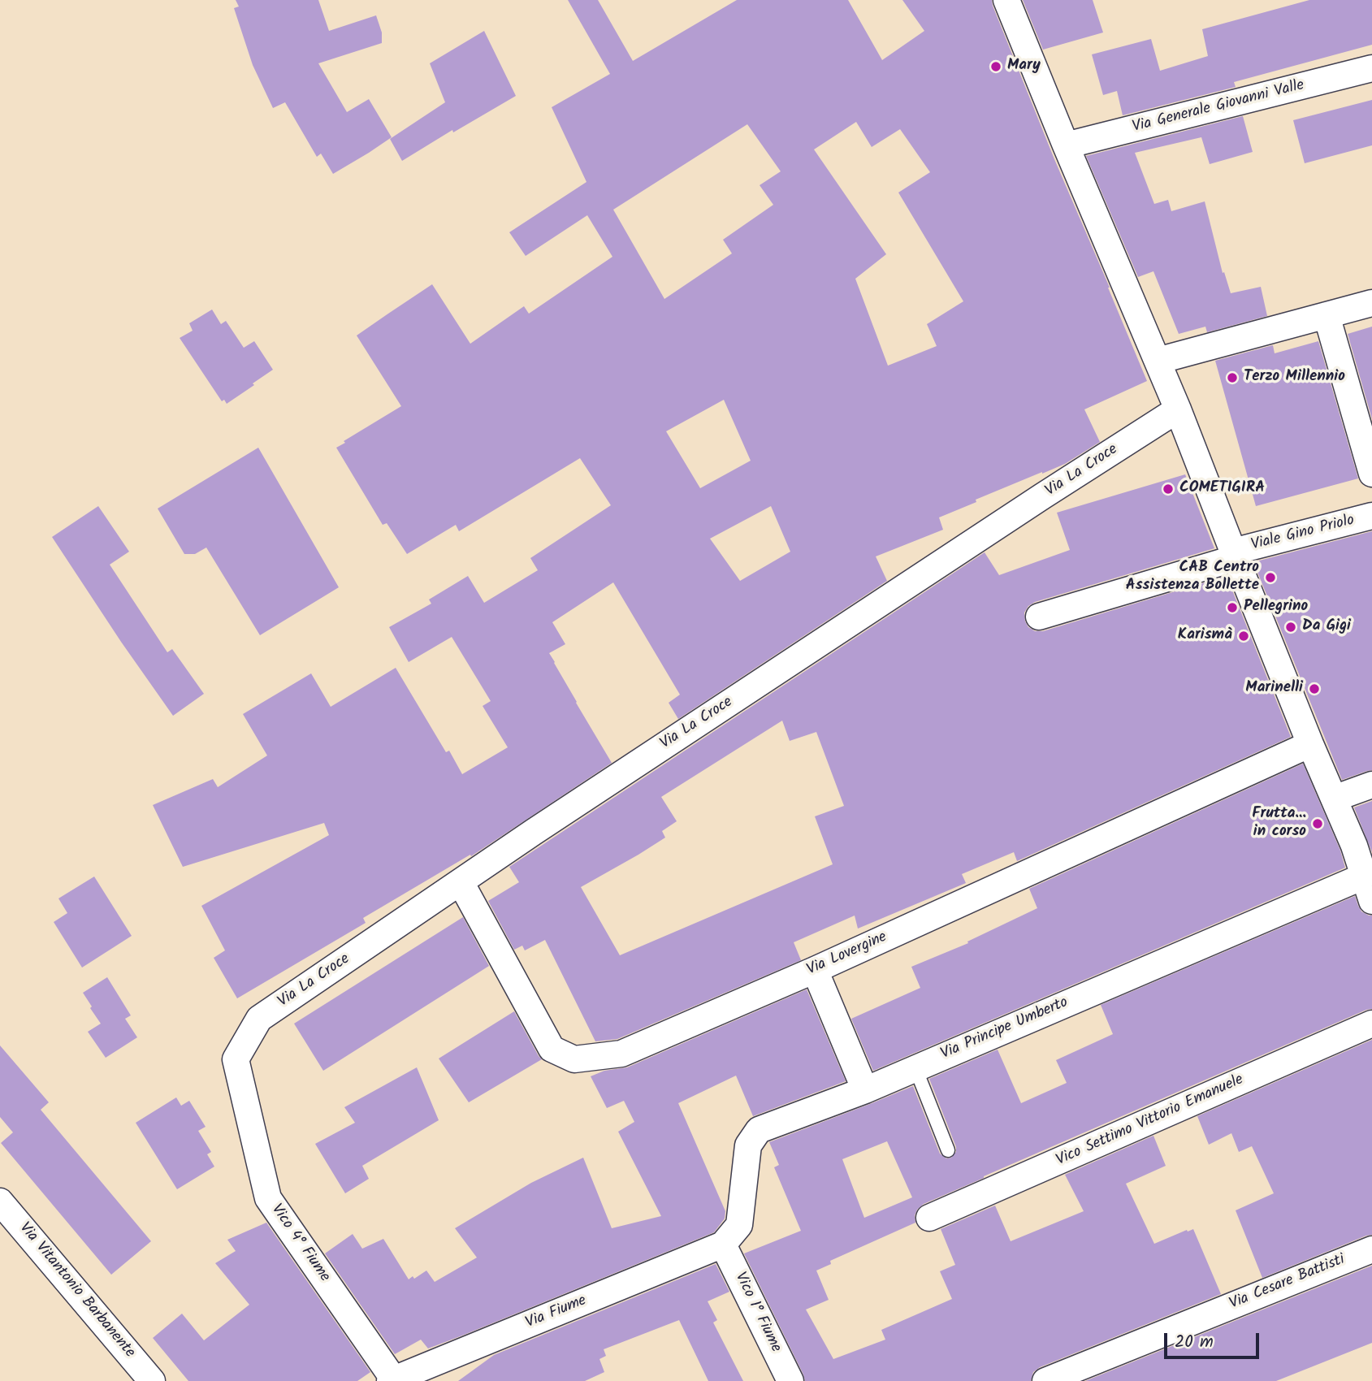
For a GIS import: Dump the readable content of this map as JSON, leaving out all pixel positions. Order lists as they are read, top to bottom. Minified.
{"streets":{"street":["Via Generale Giovanni Valle","Via La Croce","Viale Gino Priolo","Via Lovergine","Via Principe Umberto","Vico Settimo Vittorio Emanuele","Vico 4° Fiume","Via Cesare Battisti","Via Vitantonio Barbanente","Via Fiume","Vico 1° Fiume"]},"crossings":[["Via La Croce","Via Lovergine"],["Via La Croce","Vico 4° Fiume"],["Via Principe Umberto","Via Fiume"],["Via Principe Umberto","Vico 1° Fiume"],["Vico 4° Fiume","Via Fiume"],["Via Fiume","Vico 1° Fiume"]],"places":["Mary","Terzo Millennio","COMETIGIRA","CAB Centro Assistenza Bollette","Pellegrino","Da Gigi","Karismà","Marinelli","Frutta... in corso"],"scale_bar":"20 m"}
